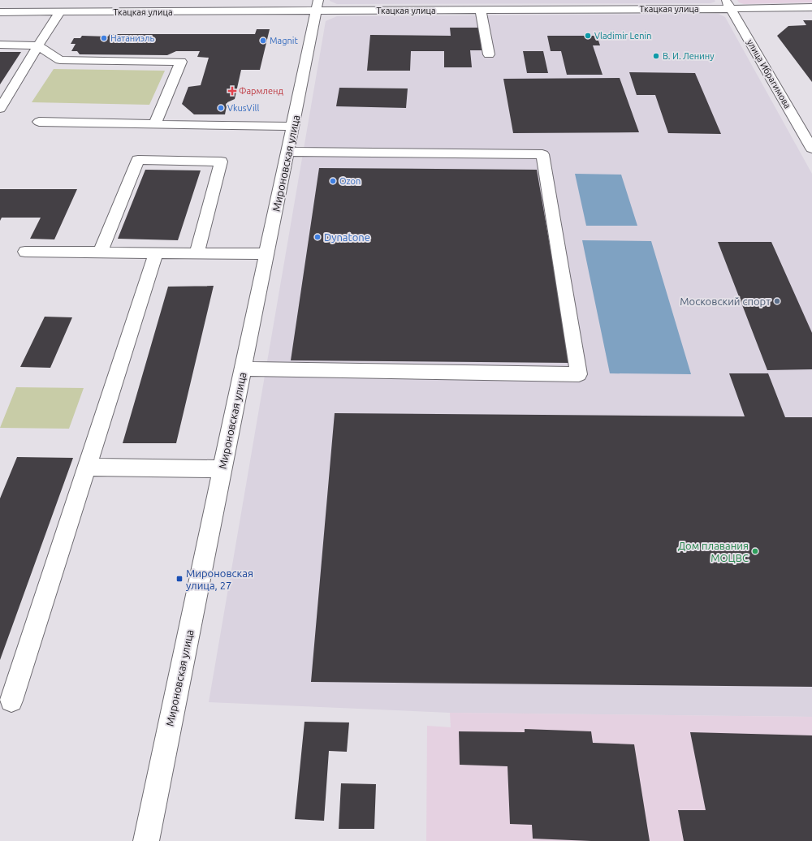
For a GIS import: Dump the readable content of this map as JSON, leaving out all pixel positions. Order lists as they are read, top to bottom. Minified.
{"streets":{"street":["Ткацкая улица","улица Ибрагимова","Мироновская улица"]},"crossings":[["Ткацкая улица","улица Ибрагимова"],["Ткацкая улица","Мироновская улица"]],"places":{"other":["Vladimir Lenin","Натаниэль","Magnit","В. И. Ленину","VkusVill","Ozon","Dynatone","Московский спорт","Дом плавания МОЦВС"],"health":["Фармленд"],"transit":["Мироновская улица, 27"]}}
